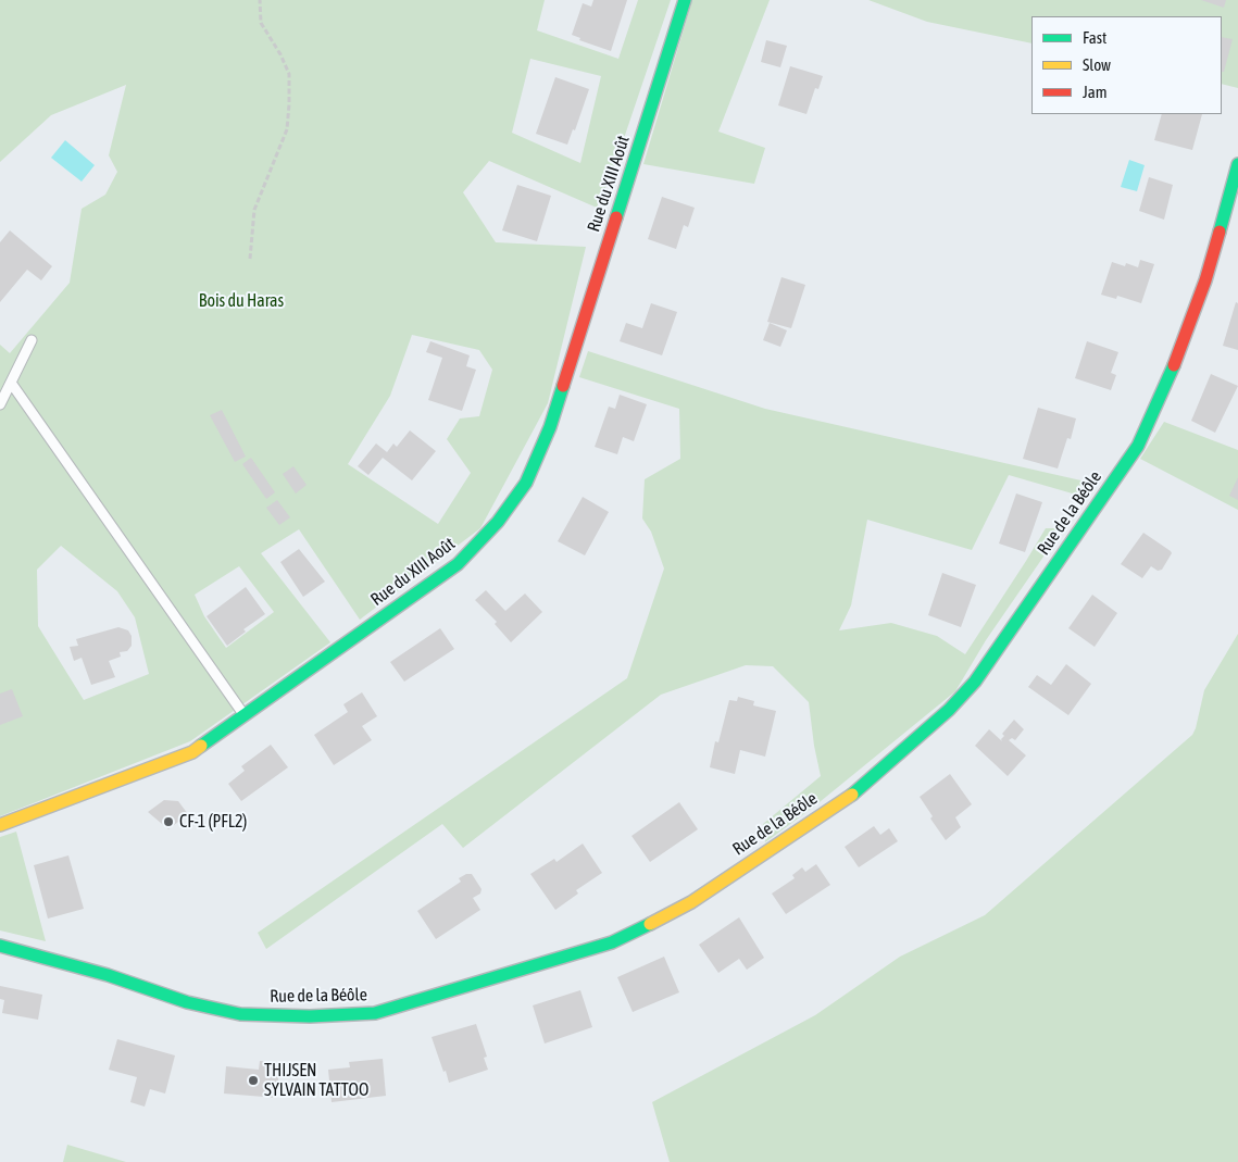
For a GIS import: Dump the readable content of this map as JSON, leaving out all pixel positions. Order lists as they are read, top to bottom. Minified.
{"streets":{"street":["Rue du XIII Août","Rue de la Béôle"]},"parks":["Bois du Haras"],"places":["CF-1 (PFL2)","THIJSEN SYLVAIN TATTOO"],"legend":["Fast","Slow","Jam"]}
